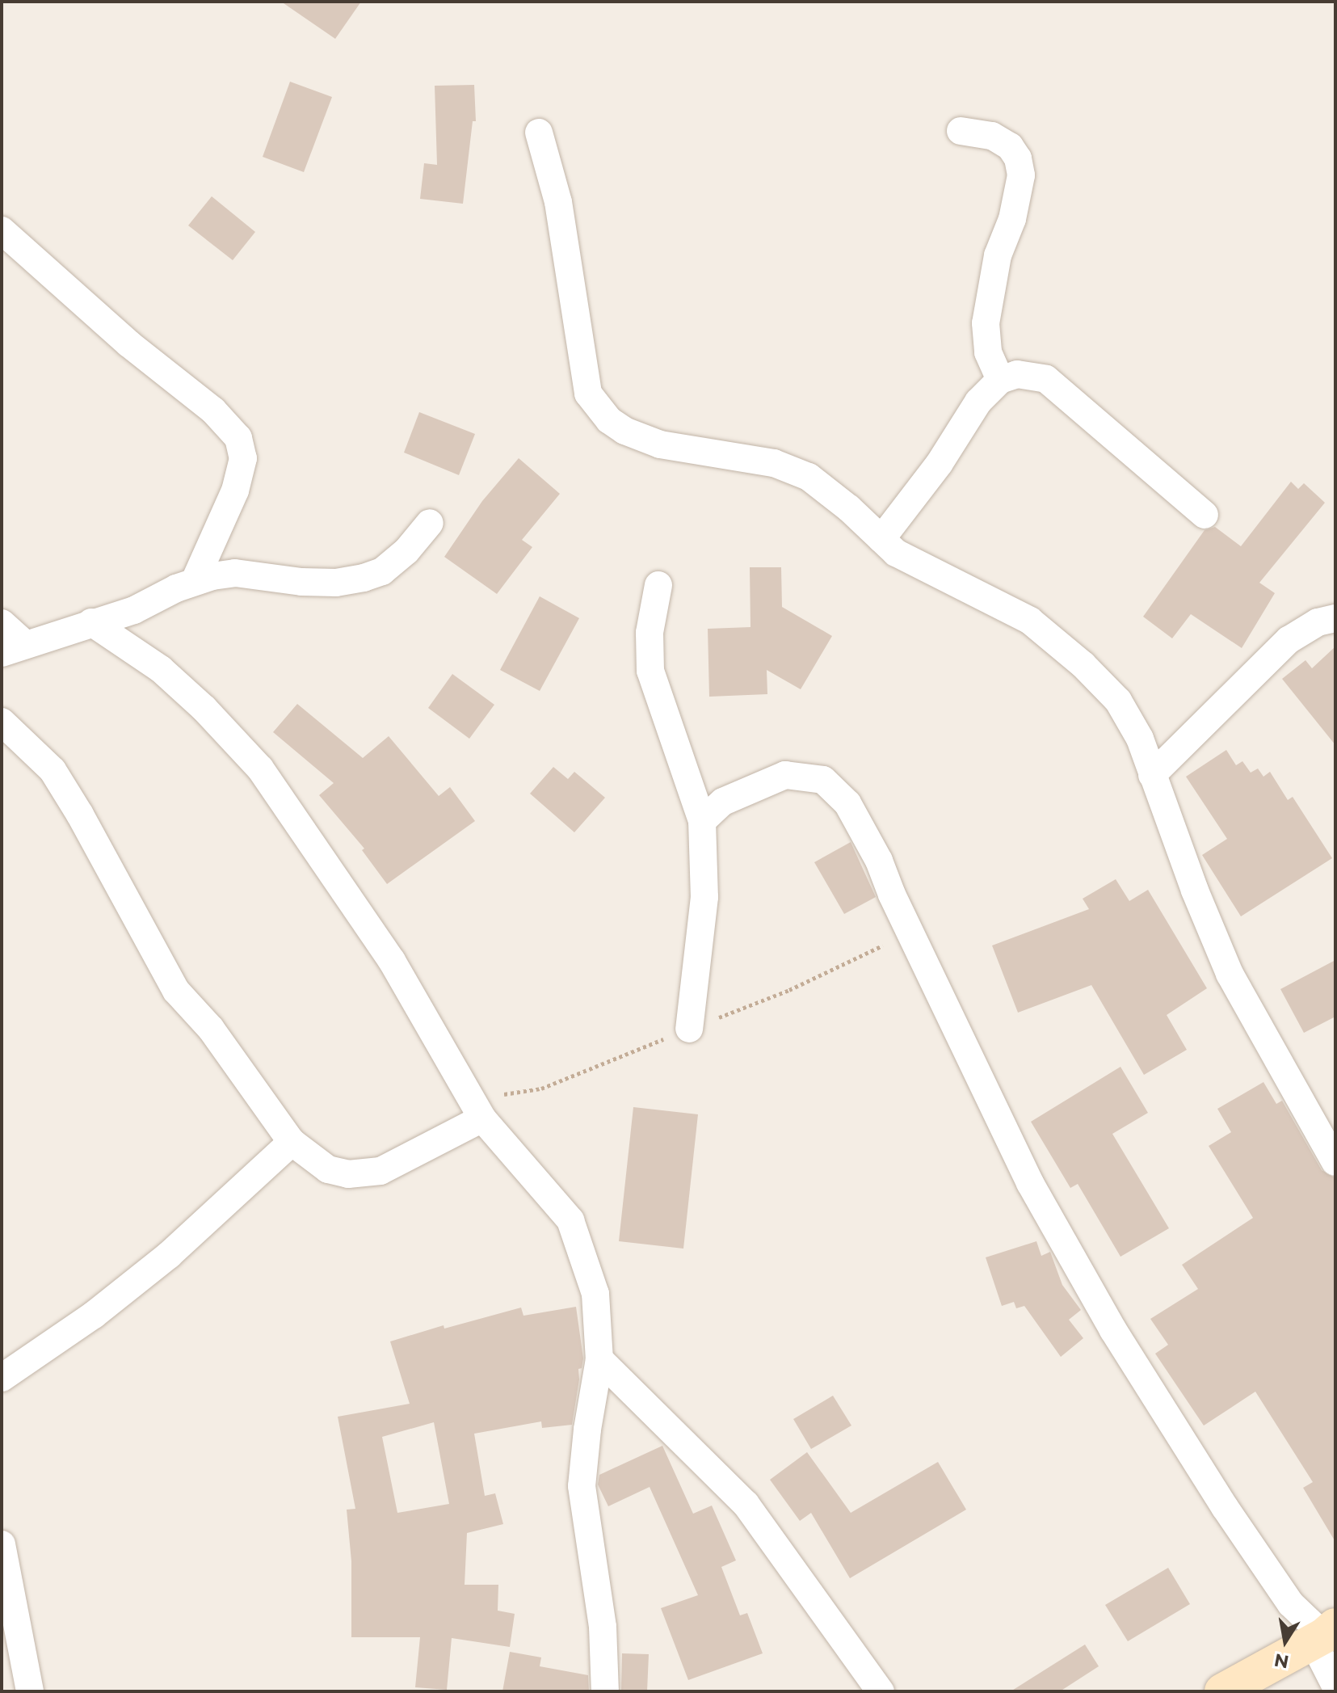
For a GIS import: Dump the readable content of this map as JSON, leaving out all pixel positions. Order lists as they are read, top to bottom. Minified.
{"north":"bottom"}
